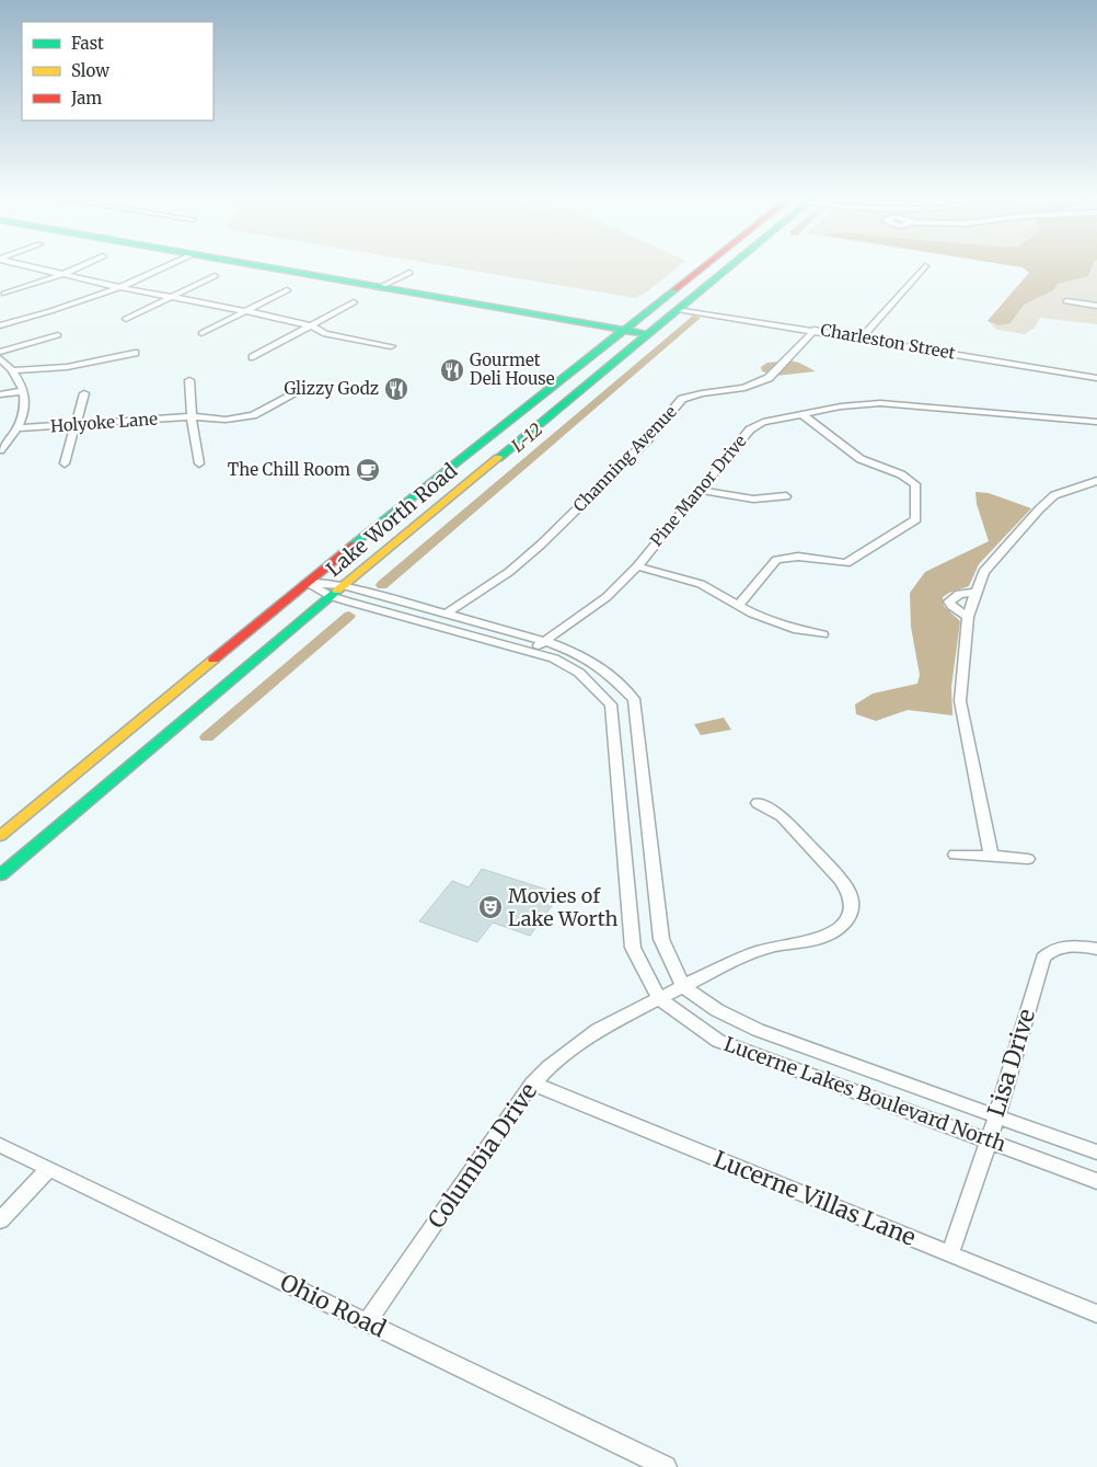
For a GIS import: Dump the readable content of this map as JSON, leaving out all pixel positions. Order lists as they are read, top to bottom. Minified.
{"streets":{"main road":["Lake Worth Road"],"street":["Charleston Street","Holyoke Lane","Channing Avenue","Pine Manor Drive","Lisa Drive","Lucerne Lakes Boulevard North","Columbia Drive","Lucerne Villas Lane","Ohio Road"]},"crossings":[["Charleston Street","Channing Avenue"],["Charleston Street","Lake Worth Road"],["Channing Avenue","Lucerne Lakes Boulevard North"],["Pine Manor Drive","Lucerne Lakes Boulevard North"],["Lake Worth Road","Lucerne Lakes Boulevard North"],["Lisa Drive","Lucerne Lakes Boulevard North"],["Lisa Drive","Lucerne Villas Lane"],["Lucerne Lakes Boulevard North","Columbia Drive"],["Columbia Drive","Lucerne Villas Lane"],["Columbia Drive","Ohio Road"]],"water":["L-12"],"places":{"restaurant":["Gourmet Deli House","Glizzy Godz"],"cafe":["The Chill Room"],"theatre":["Movies of Lake Worth"]},"legend":["Fast","Slow","Jam"]}
